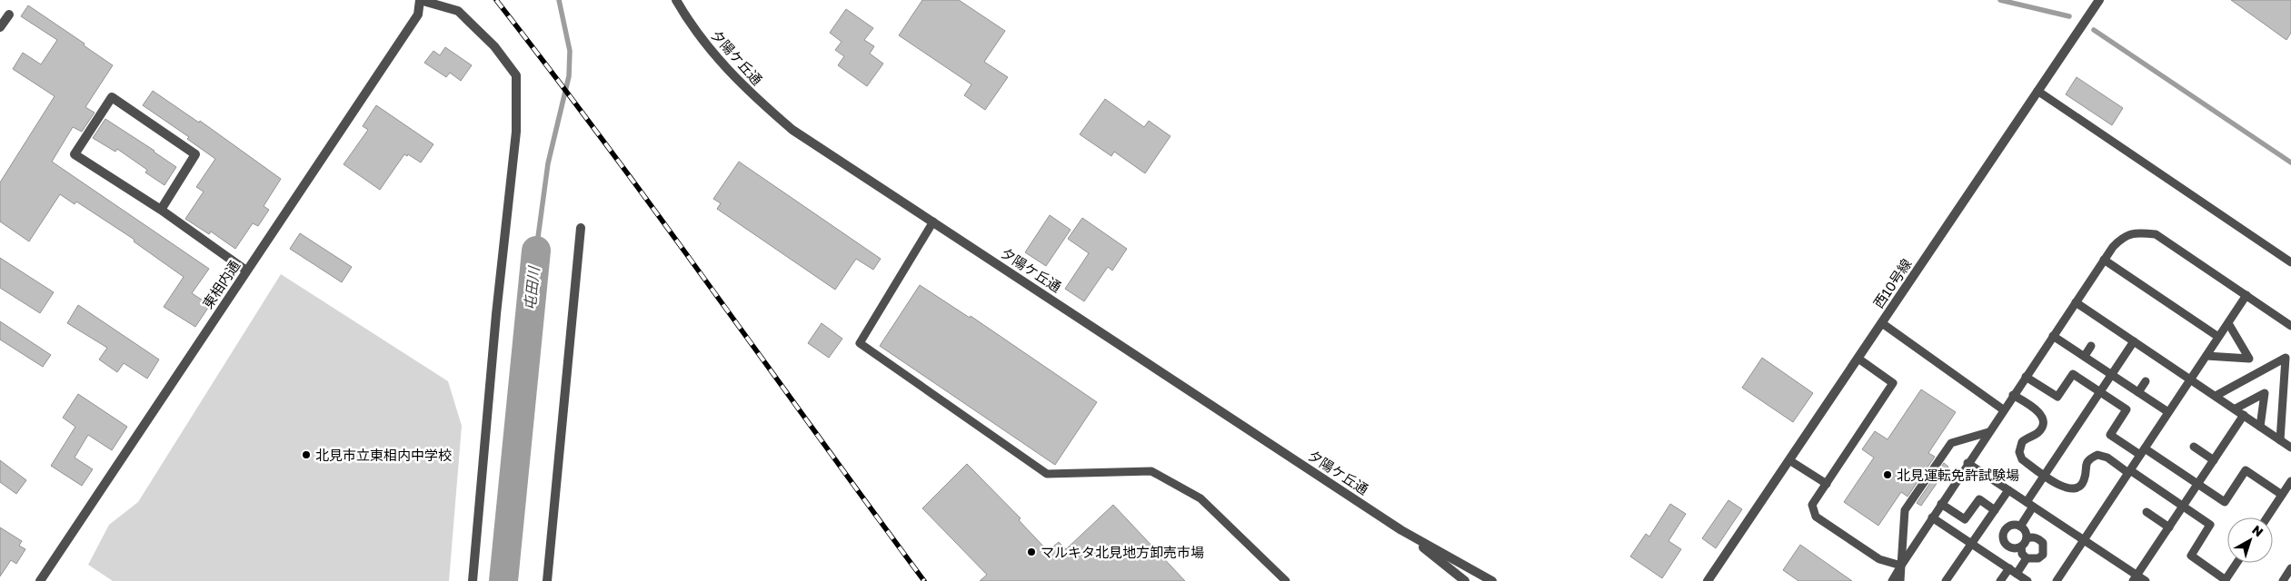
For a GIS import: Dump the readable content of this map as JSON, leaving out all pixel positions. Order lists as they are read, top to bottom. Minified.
{"streets":{"street":["夕陽ケ丘通","西10号線","東相内通"]},"water":["屯田川"],"places":["北見市立東相内中学校","北見運転免許試験場","マルキタ北見地方卸売市場"],"north":"top right"}
